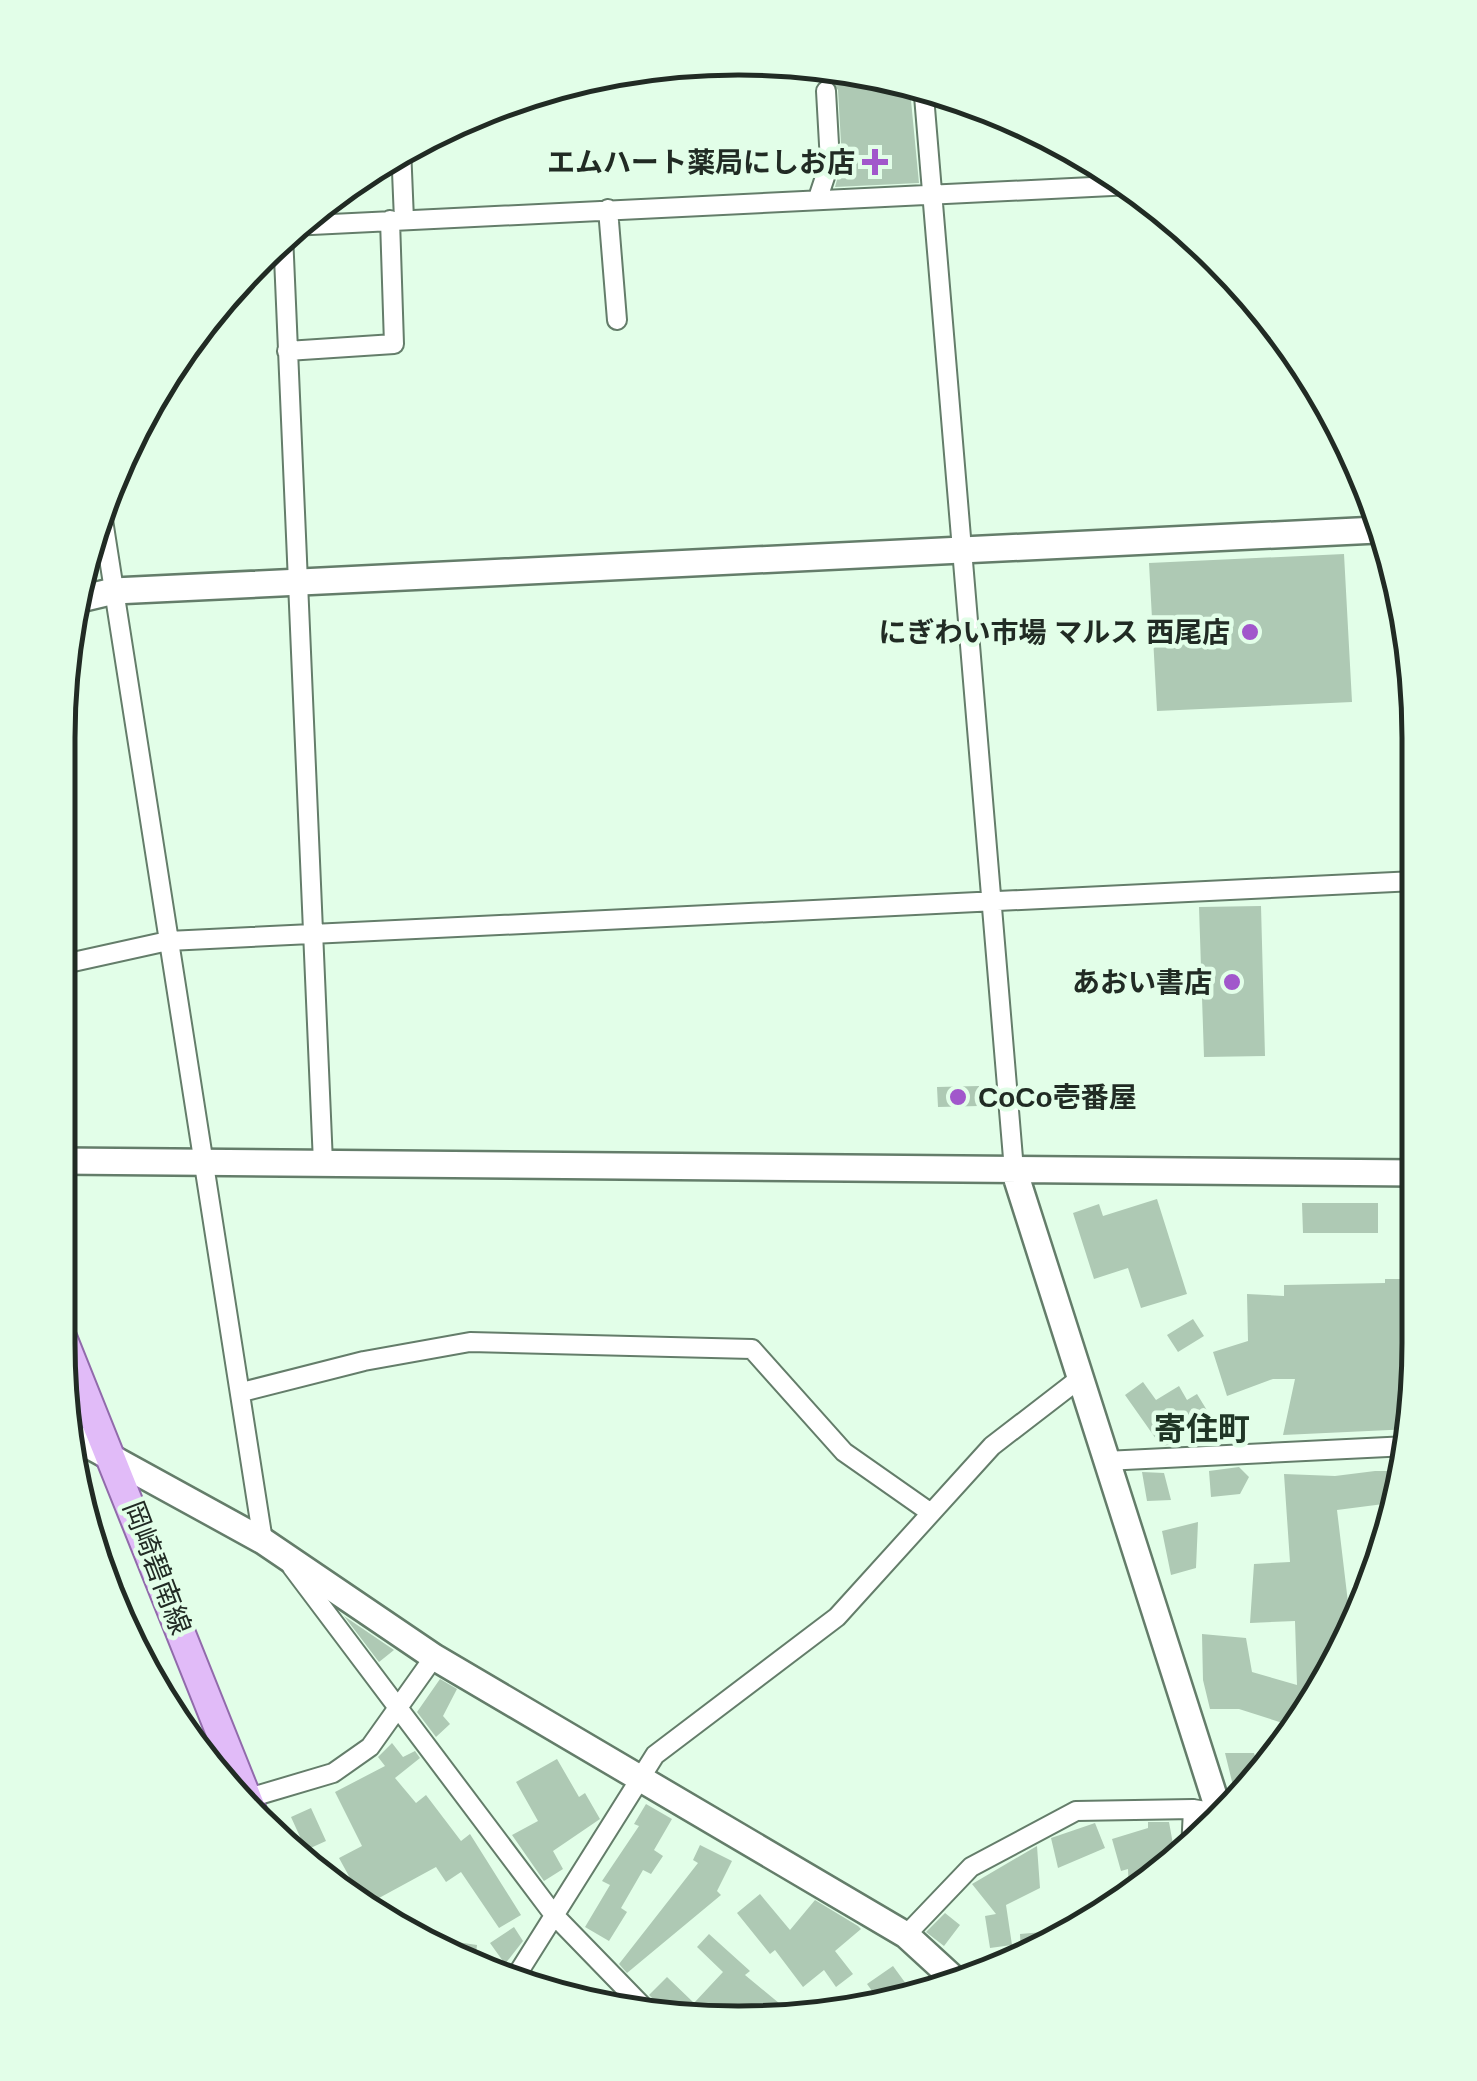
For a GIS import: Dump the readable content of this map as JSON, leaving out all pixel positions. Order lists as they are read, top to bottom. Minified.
{"streets":{"main road":["岡崎碧南線"]},"districts":["寄住町"],"places":{"health":["エムハート薬局にしお店"],"other":["にぎわい市場 マルス 西尾店","あおい書店","CoCo壱番屋"]}}
